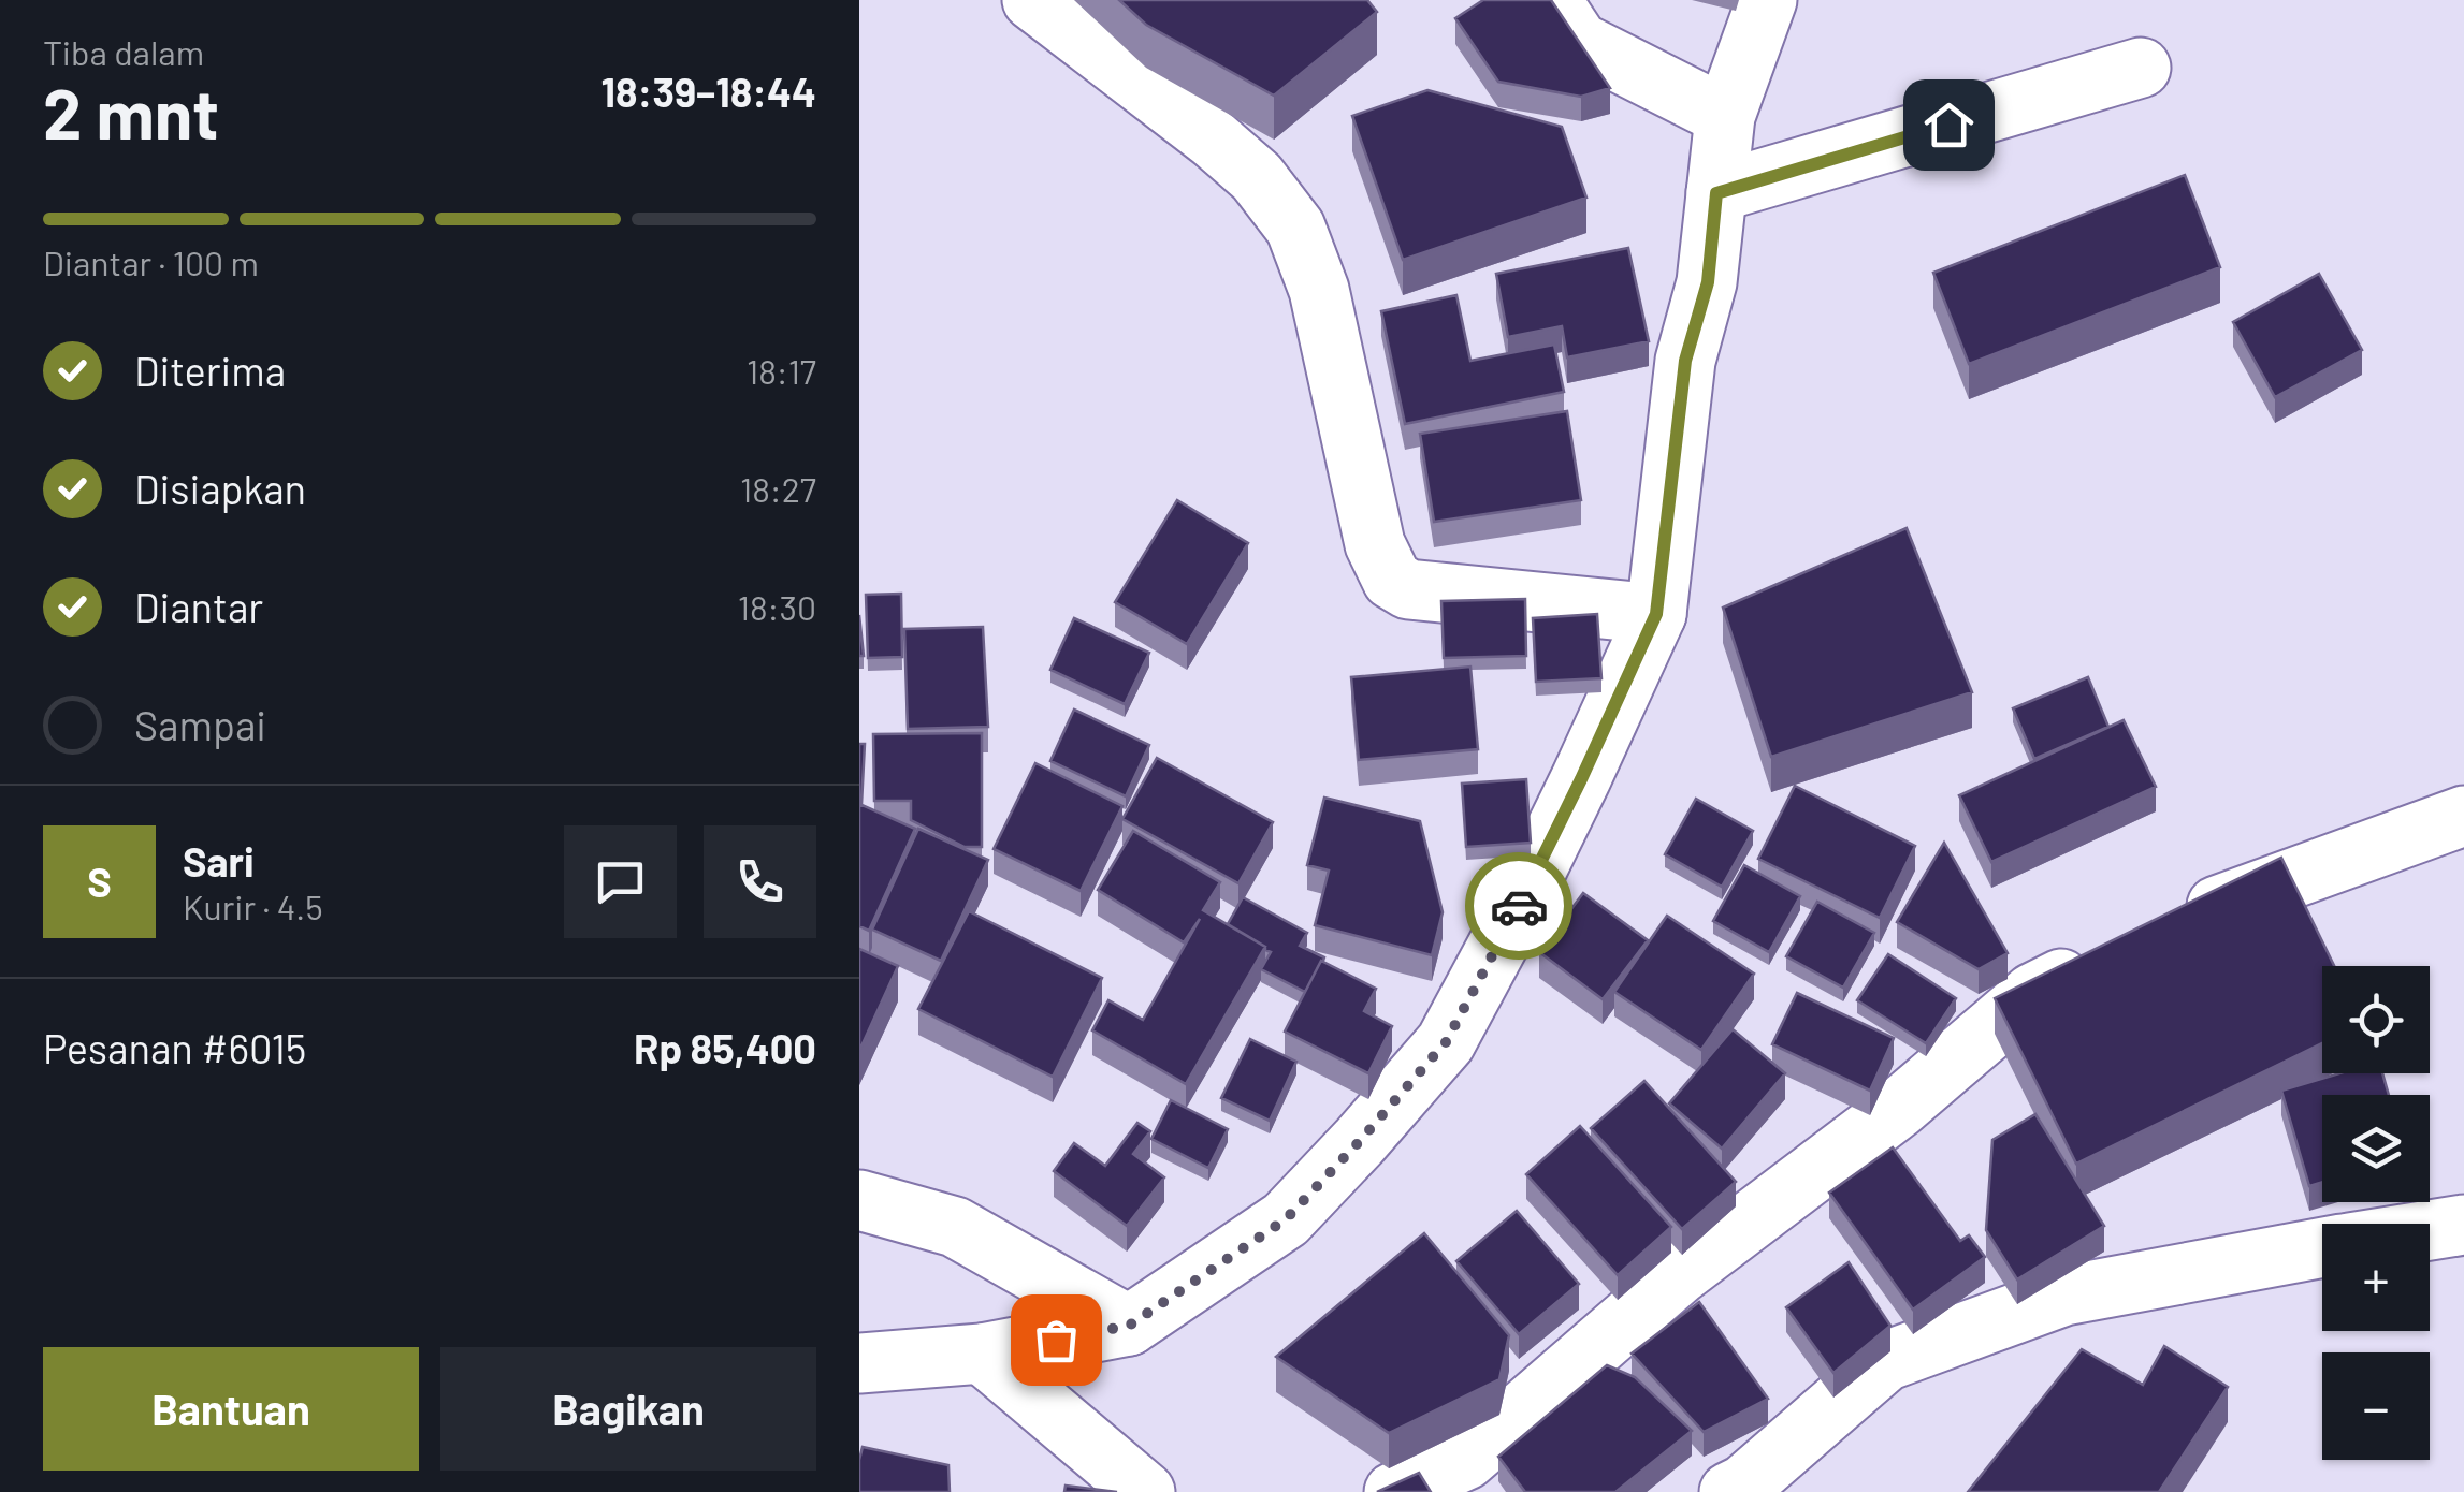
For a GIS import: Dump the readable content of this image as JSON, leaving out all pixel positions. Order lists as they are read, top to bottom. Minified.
{"page":{"heading":["2 mnt","Tiba dalam","18:39–18:44"],"panel":["Sari","Kurir · 4.5","Pesanan #6015","Rp 85,400"],"bar":"Diantar · 100 m","list":[["Diterima","18:17"],["Disiapkan","18:27"],["Diantar","18:30"],"Sampai"],"round":"S","map_buttons":["+","−"],"buttons":["Bantuan","Bagikan"]}}
